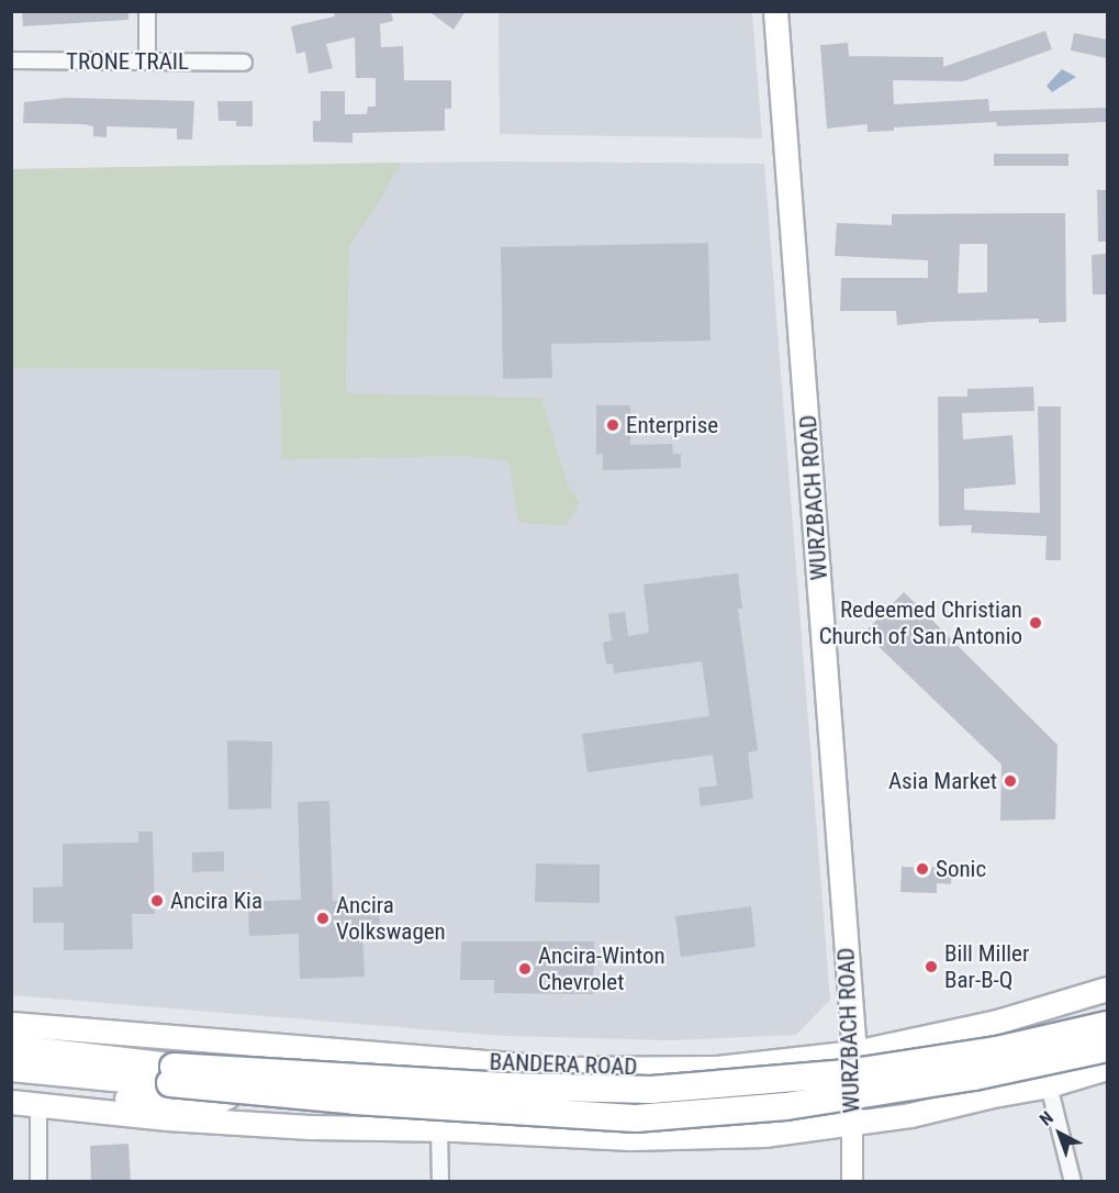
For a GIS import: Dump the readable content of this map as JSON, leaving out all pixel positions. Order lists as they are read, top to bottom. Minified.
{"streets":{"main road":["WURZBACH ROAD","BANDERA ROAD"],"street":["TRONE TRAIL"]},"crossings":[["WURZBACH ROAD","BANDERA ROAD"]],"places":["Enterprise","Redeemed Christian Church of San Antonio","Asia Market","Sonic","Ancira Kia","Ancira Volkswagen","Bill Miller Bar-B-Q","Ancira-Winton Chevrolet"],"north":"top left"}
